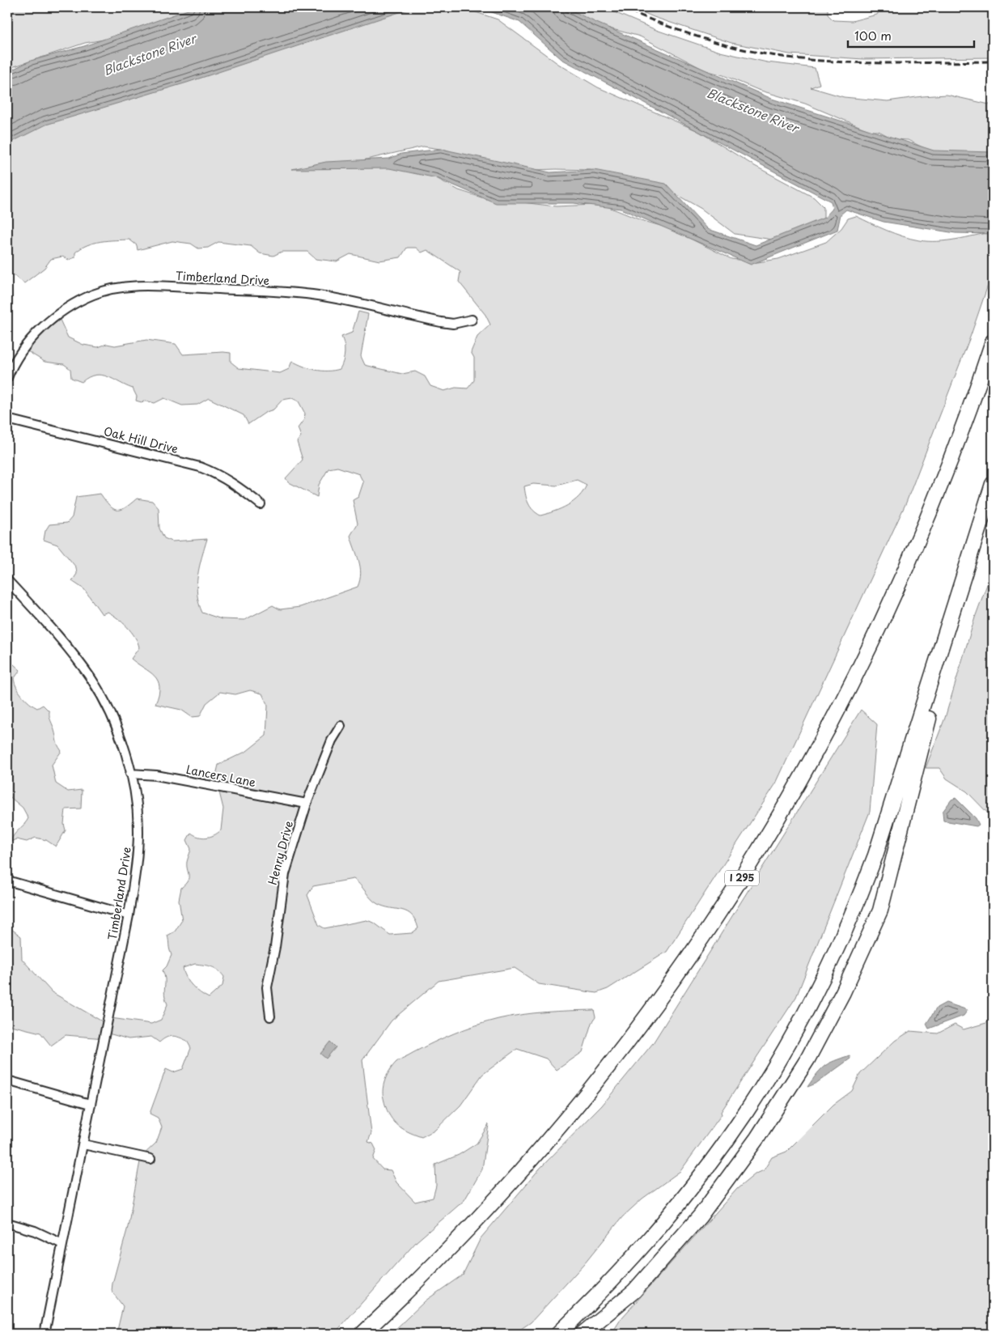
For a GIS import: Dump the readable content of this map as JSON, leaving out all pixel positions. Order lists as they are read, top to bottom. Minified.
{"streets":{"highway":["I 295"],"street":["Timberland Drive","Oak Hill Drive","Lancers Lane","Henry Drive"]},"crossings":[["Timberland Drive","Lancers Lane"],["Lancers Lane","Henry Drive"]],"water":["Blackstone River"],"scale_bar":"100 m"}
